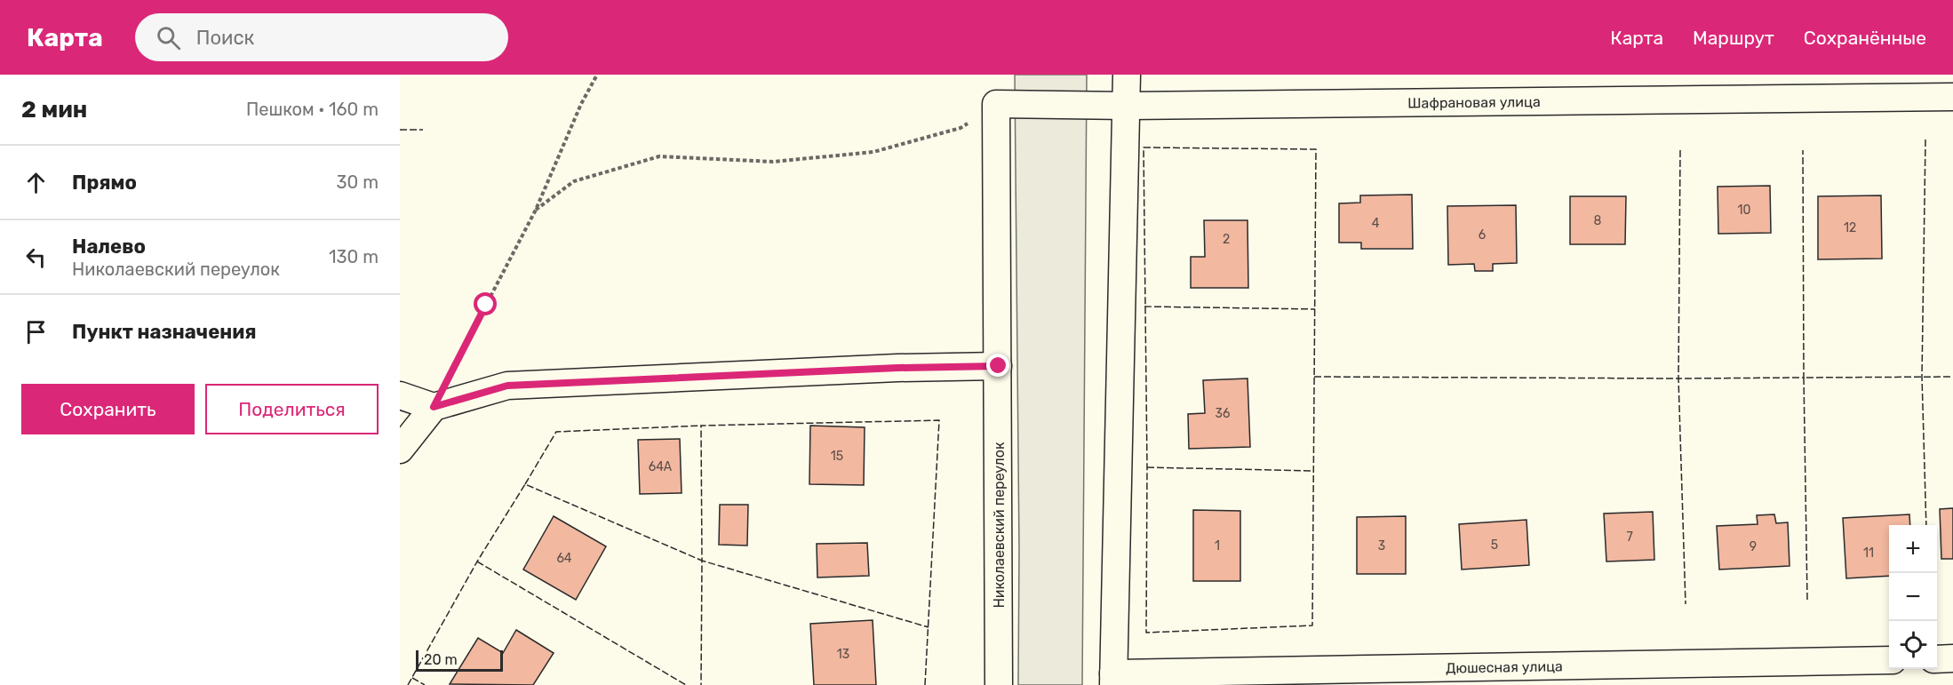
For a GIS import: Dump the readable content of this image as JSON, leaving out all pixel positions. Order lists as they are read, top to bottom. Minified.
{"streets":{"street":["Шафрановая улица","Николаевский переулок","Дюшесная улица"]},"crossings":[["Шафрановая улица","Николаевский переулок"]],"house_numbers":["10","8","4","12","6","2","36","15","64А","7","5","1","3","9","11","64","13"],"scale_bar":"20 m","page":{"header":"Карта","search":"Поиск","nav":["Карта","Маршрут","Сохранённые"],"heading":["2 мин","Пешком · 160 m"],"list":[["Прямо","30 m"],["Налево","Николаевский переулок","130 m"],"Пункт назначения"],"buttons":["Сохранить","Поделиться"],"map_buttons":["+","−"],"scale":"20 m"}}
